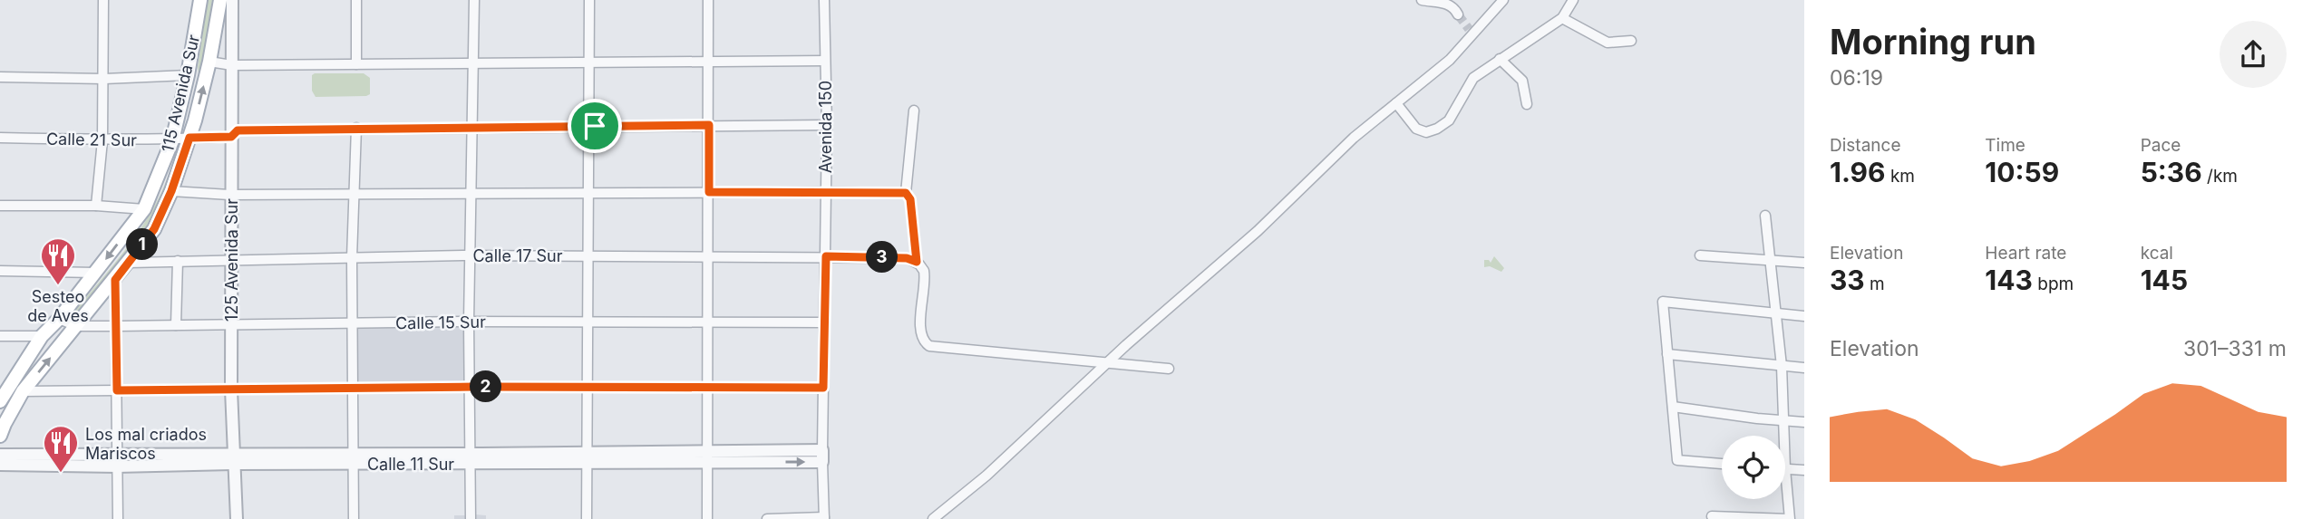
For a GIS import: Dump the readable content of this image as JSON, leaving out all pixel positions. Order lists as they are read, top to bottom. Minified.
{"streets":{"main road":["115 Avenida Sur"],"street":["Avenida 150","Calle 21 Sur","Calle 17 Sur","125 Avenida Sur","Calle 15 Sur","Calle 11 Sur"]},"crossings":[["115 Avenida Sur","Calle 21 Sur"],["115 Avenida Sur","Calle 17 Sur"],["115 Avenida Sur","Calle 15 Sur"],["Avenida 150","Calle 21 Sur"],["Avenida 150","Calle 17 Sur"],["Avenida 150","Calle 15 Sur"],["Avenida 150","Calle 11 Sur"],["Calle 21 Sur","125 Avenida Sur"],["Calle 17 Sur","125 Avenida Sur"],["125 Avenida Sur","Calle 15 Sur"],["125 Avenida Sur","Calle 11 Sur"]],"places":{"restaurant":["Sesteo de Aves","Los mal criados Mariscos"]},"page":{"heading":["Morning run","06:19"],"stats":[["Distance","1.96 km"],["Time","10:59"],["Pace","5:36 /km"],["Elevation","33 m"],["Heart rate","143 bpm"],["kcal","145"]],"pins":["1","3","2"],"chart":["Elevation","301–331 m"]}}
